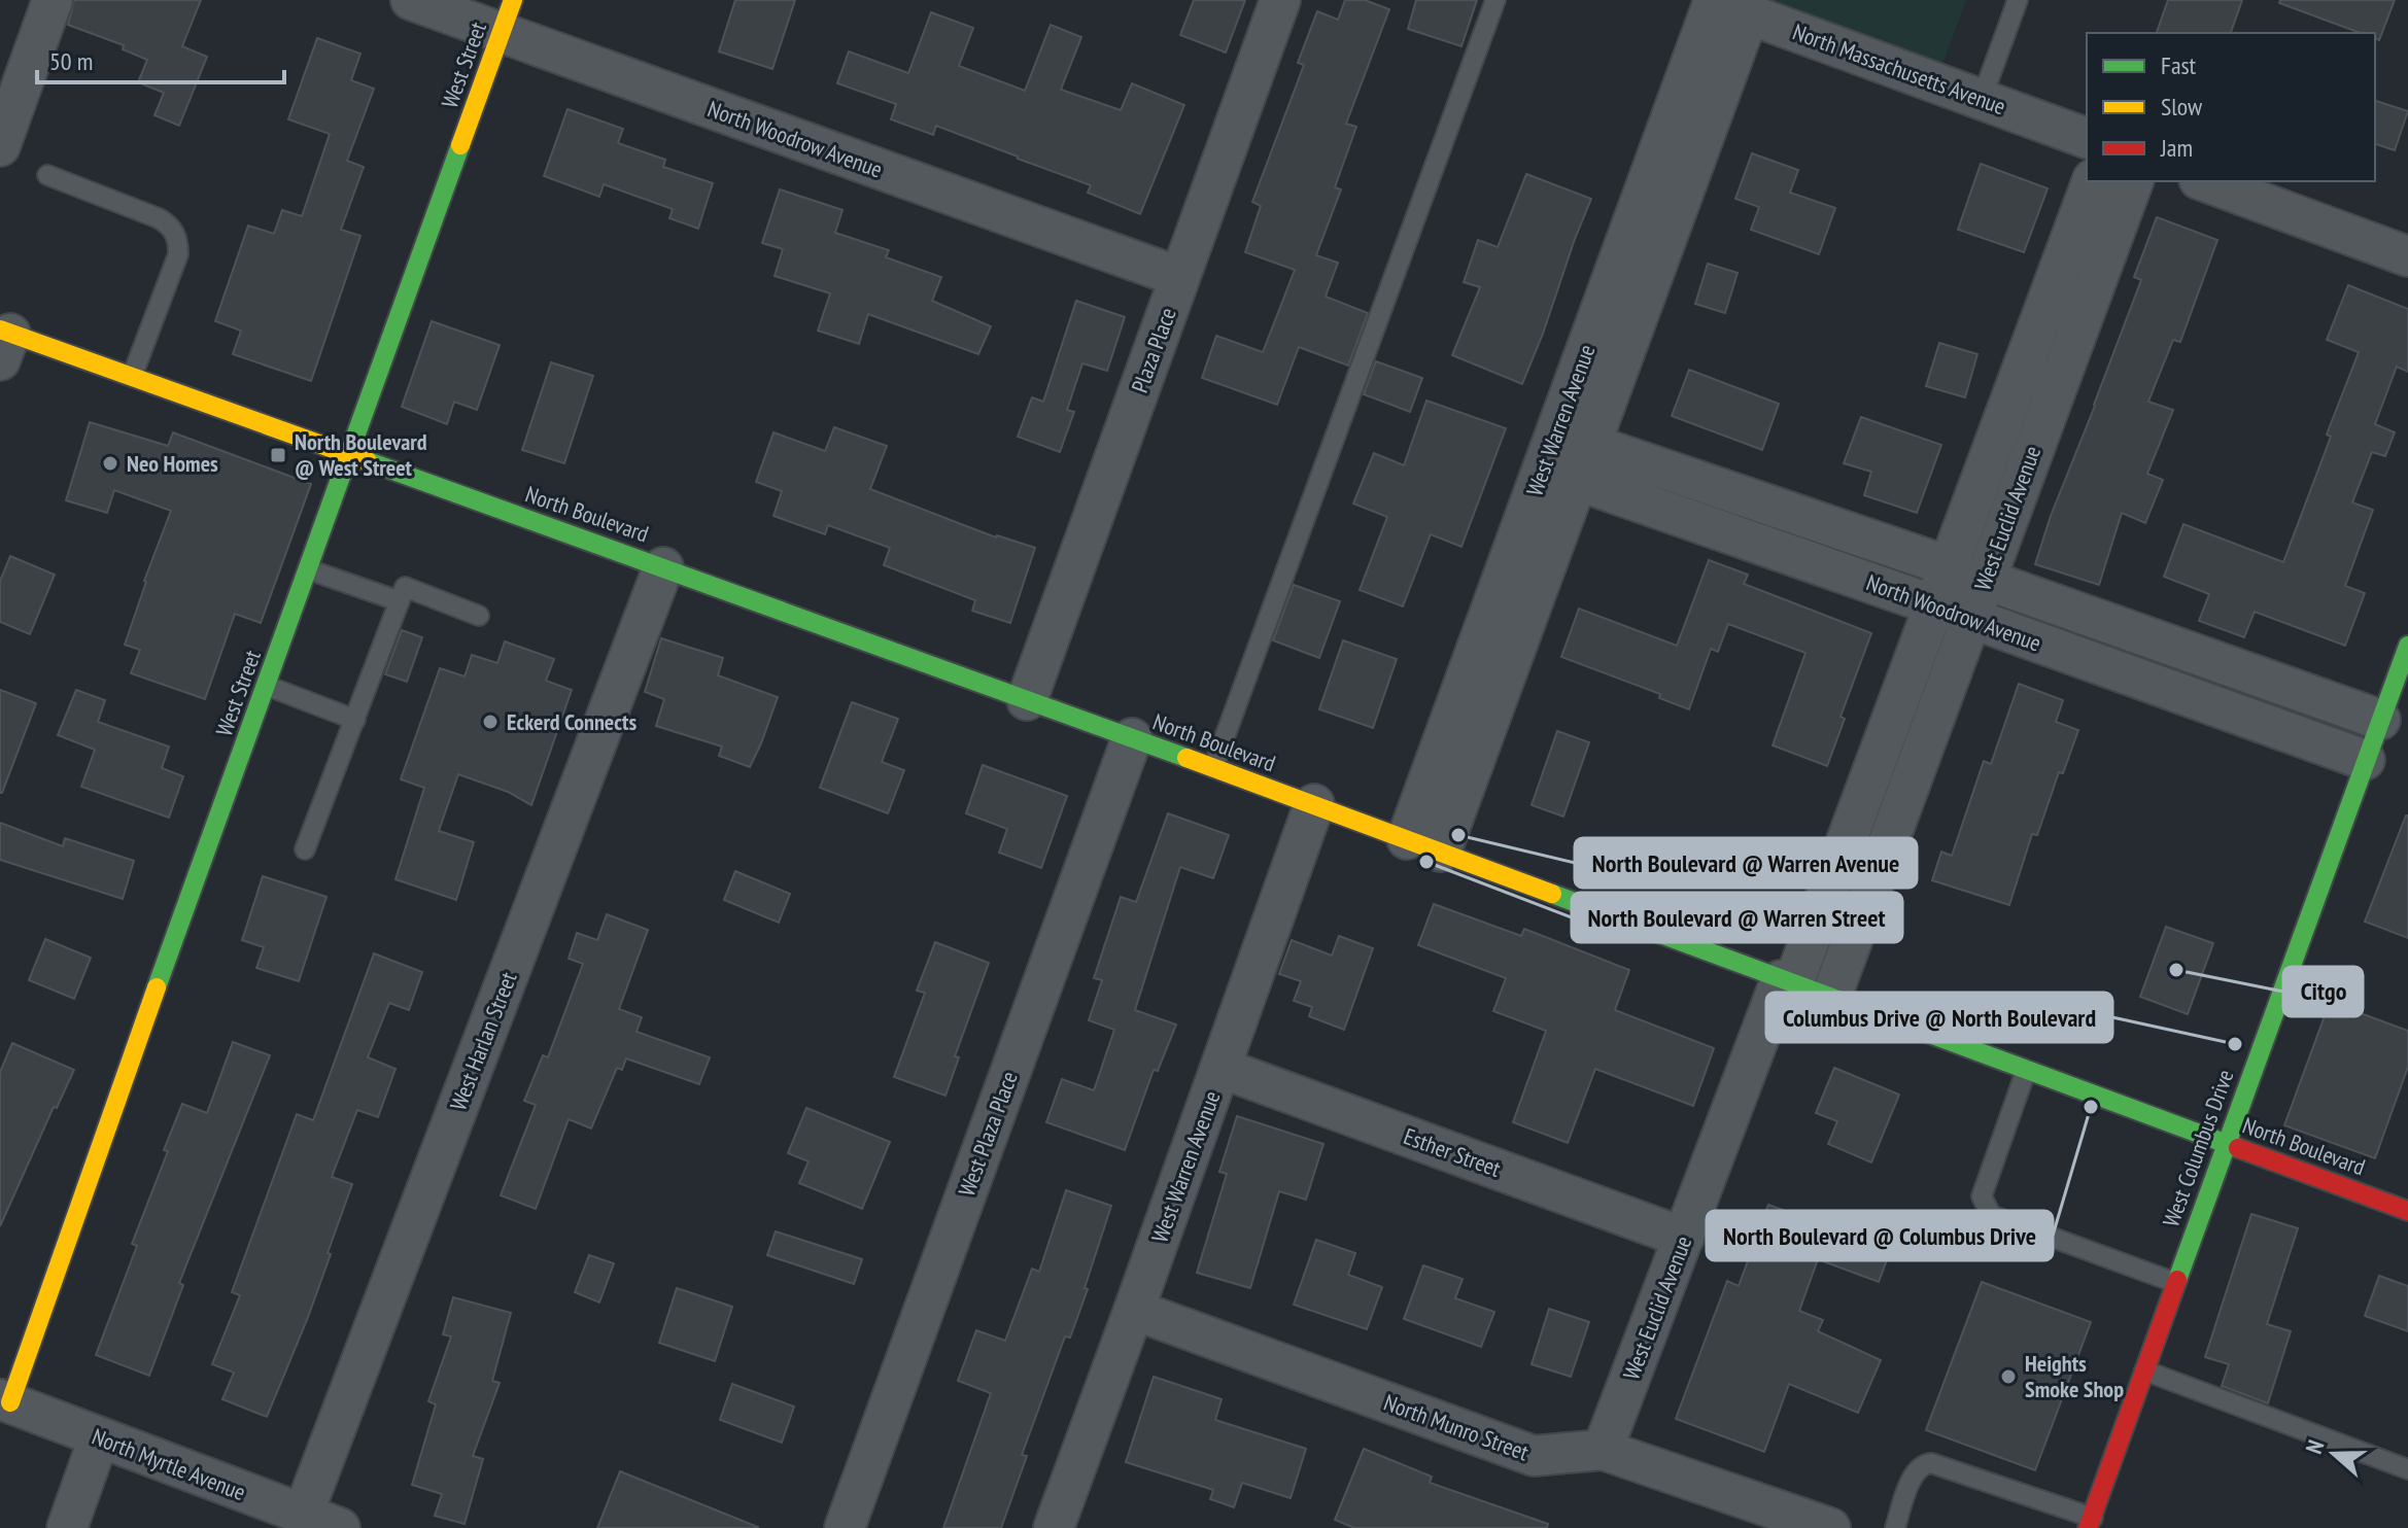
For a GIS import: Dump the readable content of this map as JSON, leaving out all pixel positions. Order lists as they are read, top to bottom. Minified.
{"streets":{"street":["West Street","North Massachusetts Avenue","North Woodrow Avenue","Plaza Place","West Warren Avenue","North Boulevard","West Euclid Avenue","West Harlan Street","West Plaza Place","West Columbus Drive","Esther Street","North Munro Street","North Myrtle Avenue"]},"crossings":[["West Street","North Woodrow Avenue"],["West Street","North Boulevard"],["West Street","North Myrtle Avenue"],["North Massachusetts Avenue","West Warren Avenue"],["North Woodrow Avenue","Plaza Place"],["North Woodrow Avenue","West Warren Avenue"],["North Woodrow Avenue","West Euclid Avenue"],["North Woodrow Avenue","West Columbus Drive"],["Plaza Place","North Boulevard"],["West Warren Avenue","North Boulevard"],["West Warren Avenue","Esther Street"],["West Warren Avenue","North Munro Street"],["North Boulevard","West Euclid Avenue"],["North Boulevard","West Harlan Street"],["North Boulevard","West Plaza Place"],["North Boulevard","West Columbus Drive"],["West Euclid Avenue","Esther Street"],["West Euclid Avenue","North Munro Street"],["West Harlan Street","North Myrtle Avenue"]],"places":{"transit":["North Boulevard @ West Street"],"other":["Neo Homes","Eckerd Connects","North Boulevard @ Warren Avenue","North Boulevard @ Warren Street","Citgo","Columbus Drive @ North Boulevard","North Boulevard @ Columbus Drive","Heights Smoke Shop"]},"legend":["Fast","Slow","Jam"],"scale_bar":"50 m","north":"left"}
